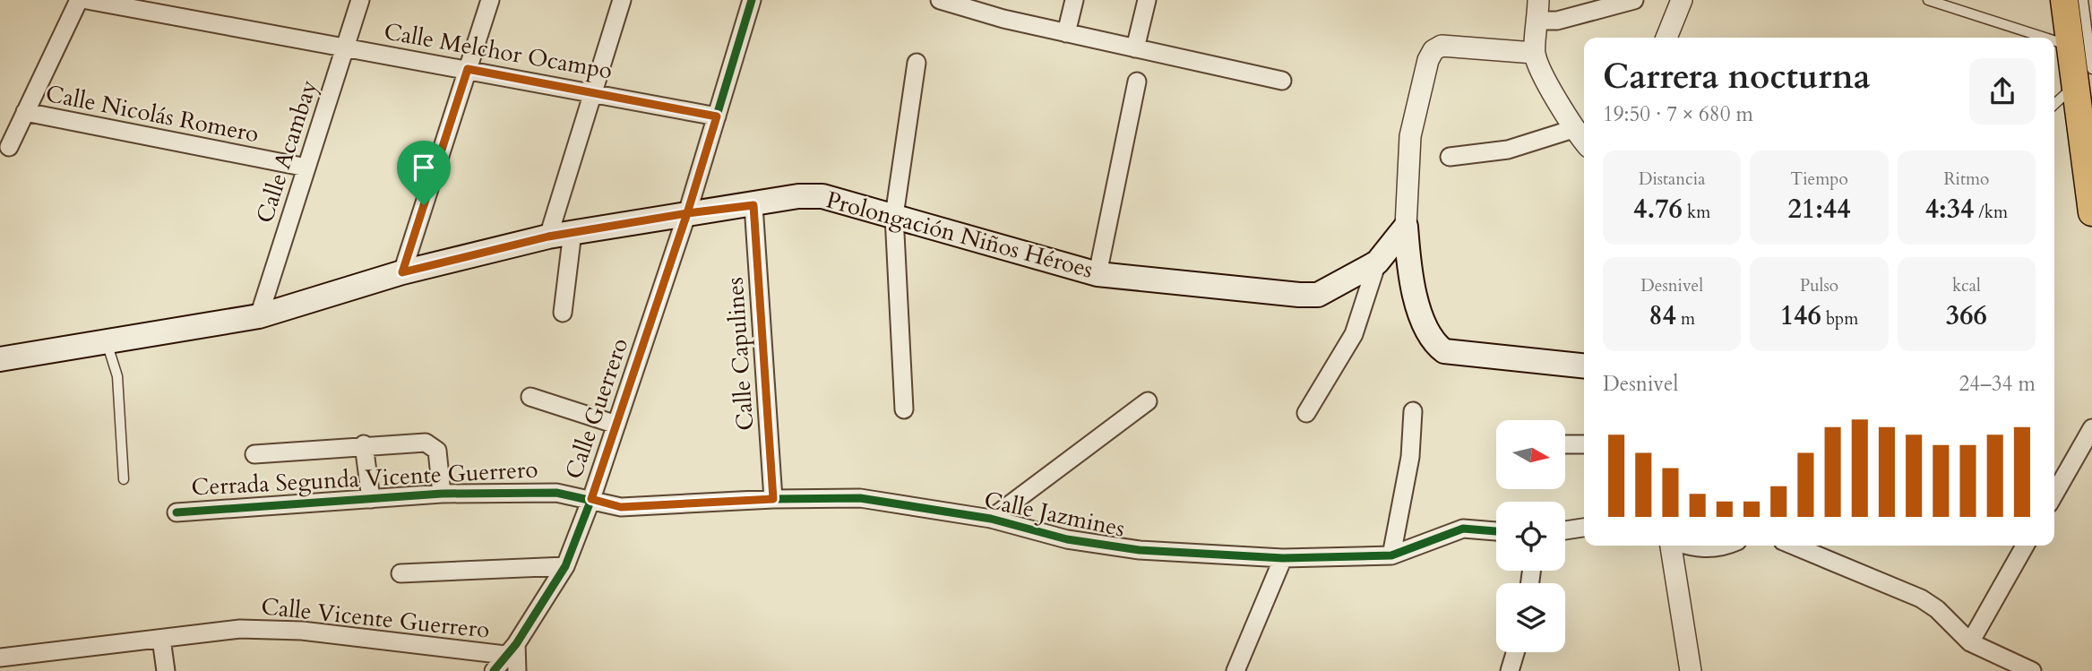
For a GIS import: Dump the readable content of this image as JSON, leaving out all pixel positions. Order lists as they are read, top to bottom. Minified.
{"streets":{"main road":["Prolongación Niños Héroes"],"street":["Calle Melchor Ocampo","Calle Nicolás Romero","Calle Acambay","Calle Capulines","Calle Guerrero","Cerrada Segunda Vicente Guerrero","Calle Jazmines","Calle Vicente Guerrero"]},"crossings":[["Calle Melchor Ocampo","Calle Acambay"],["Calle Melchor Ocampo","Calle Guerrero"],["Calle Nicolás Romero","Calle Acambay"],["Calle Acambay","Prolongación Niños Héroes"],["Prolongación Niños Héroes","Calle Capulines"],["Prolongación Niños Héroes","Calle Guerrero"],["Calle Capulines","Calle Jazmines"],["Calle Guerrero","Cerrada Segunda Vicente Guerrero"],["Calle Guerrero","Calle Jazmines"],["Calle Guerrero","Calle Vicente Guerrero"],["Cerrada Segunda Vicente Guerrero","Calle Jazmines"]],"north":"right","page":{"heading":["Carrera nocturna","19:50 · 7 × 680 m"],"stats":[["Distancia","4.76 km"],["Tiempo","21:44"],["Ritmo","4:34 /km"],["Desnivel","84 m"],["Pulso","146 bpm"],["kcal","366"]],"chart":["Desnivel","24–34 m"]}}
